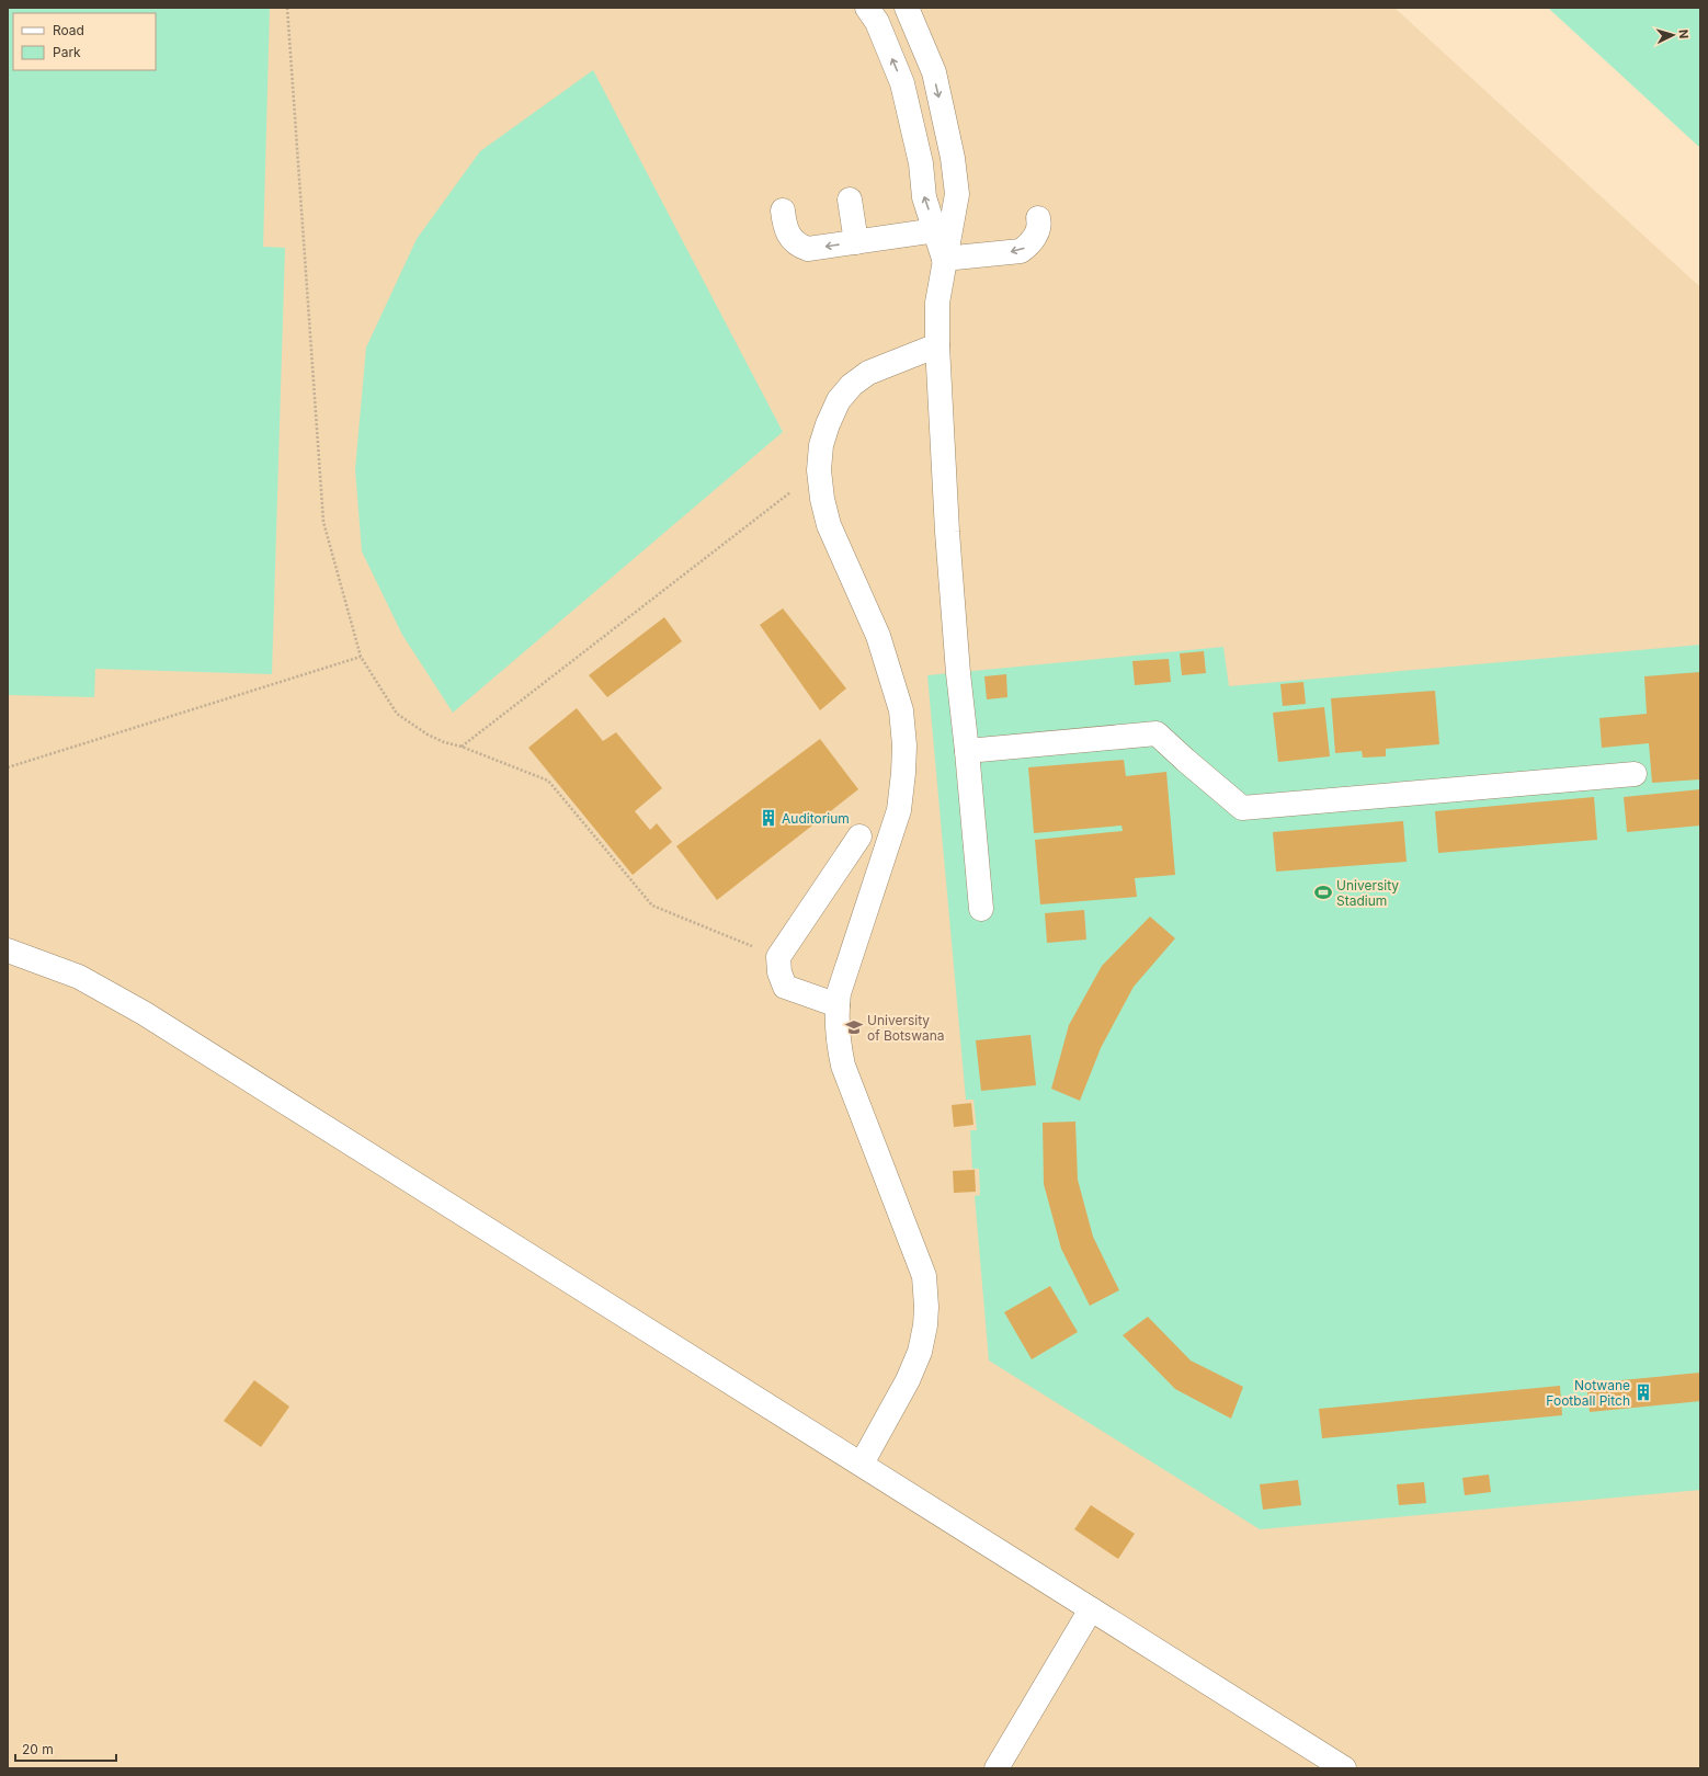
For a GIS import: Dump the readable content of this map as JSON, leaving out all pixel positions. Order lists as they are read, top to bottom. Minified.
{"places":{"building":["Auditorium","Notwane Football Pitch"],"sports":["University Stadium"],"school or university":["University of Botswana"]},"legend":["Road","Park"],"scale_bar":"20 m","north":"right"}
